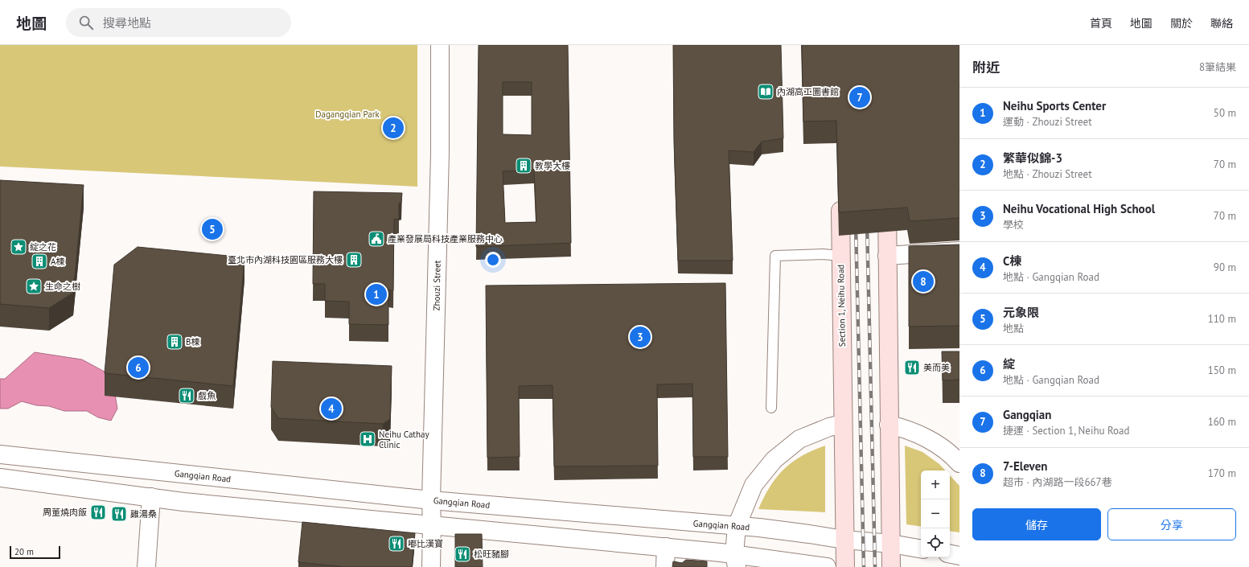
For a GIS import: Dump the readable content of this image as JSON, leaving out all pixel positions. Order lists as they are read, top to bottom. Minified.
{"streets":{"main road":["Section 1, Neihu Road"],"street":["Zhouzi Street","Gangqian Road"]},"crossings":[["Zhouzi Street","Gangqian Road"],["Section 1, Neihu Road","Gangqian Road"]],"parks":["Dagangqian Park"],"places":{"library":["內湖高工圖書館"],"building":["教學大樓","臺北市內湖科技園區服務大樓","A棟","B棟"],"public building":["產業發展局科技產業服務中心"],"place":["綻之花","生命之樹"],"restaurant":["美而美","戲魚","周董燒肉飯","雞湯桑","嘟比漢寶","松旺豬腳"],"hospital":["Neihu Cathay Clinic"]},"scale_bar":"20 m","page":{"header":"地圖","search":"搜尋地點","nav":["首頁","地圖","關於","聯絡"],"heading":["附近","8筆結果"],"pins":["7","2","5","8","1","3","6","4"],"list":[{"mark":"1","name":"Neihu Sports Center","note":"運動 · Zhouzi Street","value":"50 m"},{"mark":"2","name":"繁華似錦-3","note":"地點 · Zhouzi Street","value":"70 m"},{"mark":"3","name":"Neihu Vocational High School","note":"學校","value":"70 m"},{"mark":"4","name":"C棟","note":"地點 · Gangqian Road","value":"90 m"},{"mark":"5","name":"元象限","note":"地點","value":"110 m"},{"mark":"6","name":"綻","note":"地點 · Gangqian Road","value":"150 m"},{"mark":"7","name":"Gangqian","note":"捷運 · Section 1, Neihu Road","value":"160 m"},{"mark":"8","name":"7-Eleven","note":"超市 · 內湖路一段667巷","value":"170 m"}],"map_buttons":["+","−"],"buttons":["儲存","分享"],"scale":"20 m"}}
